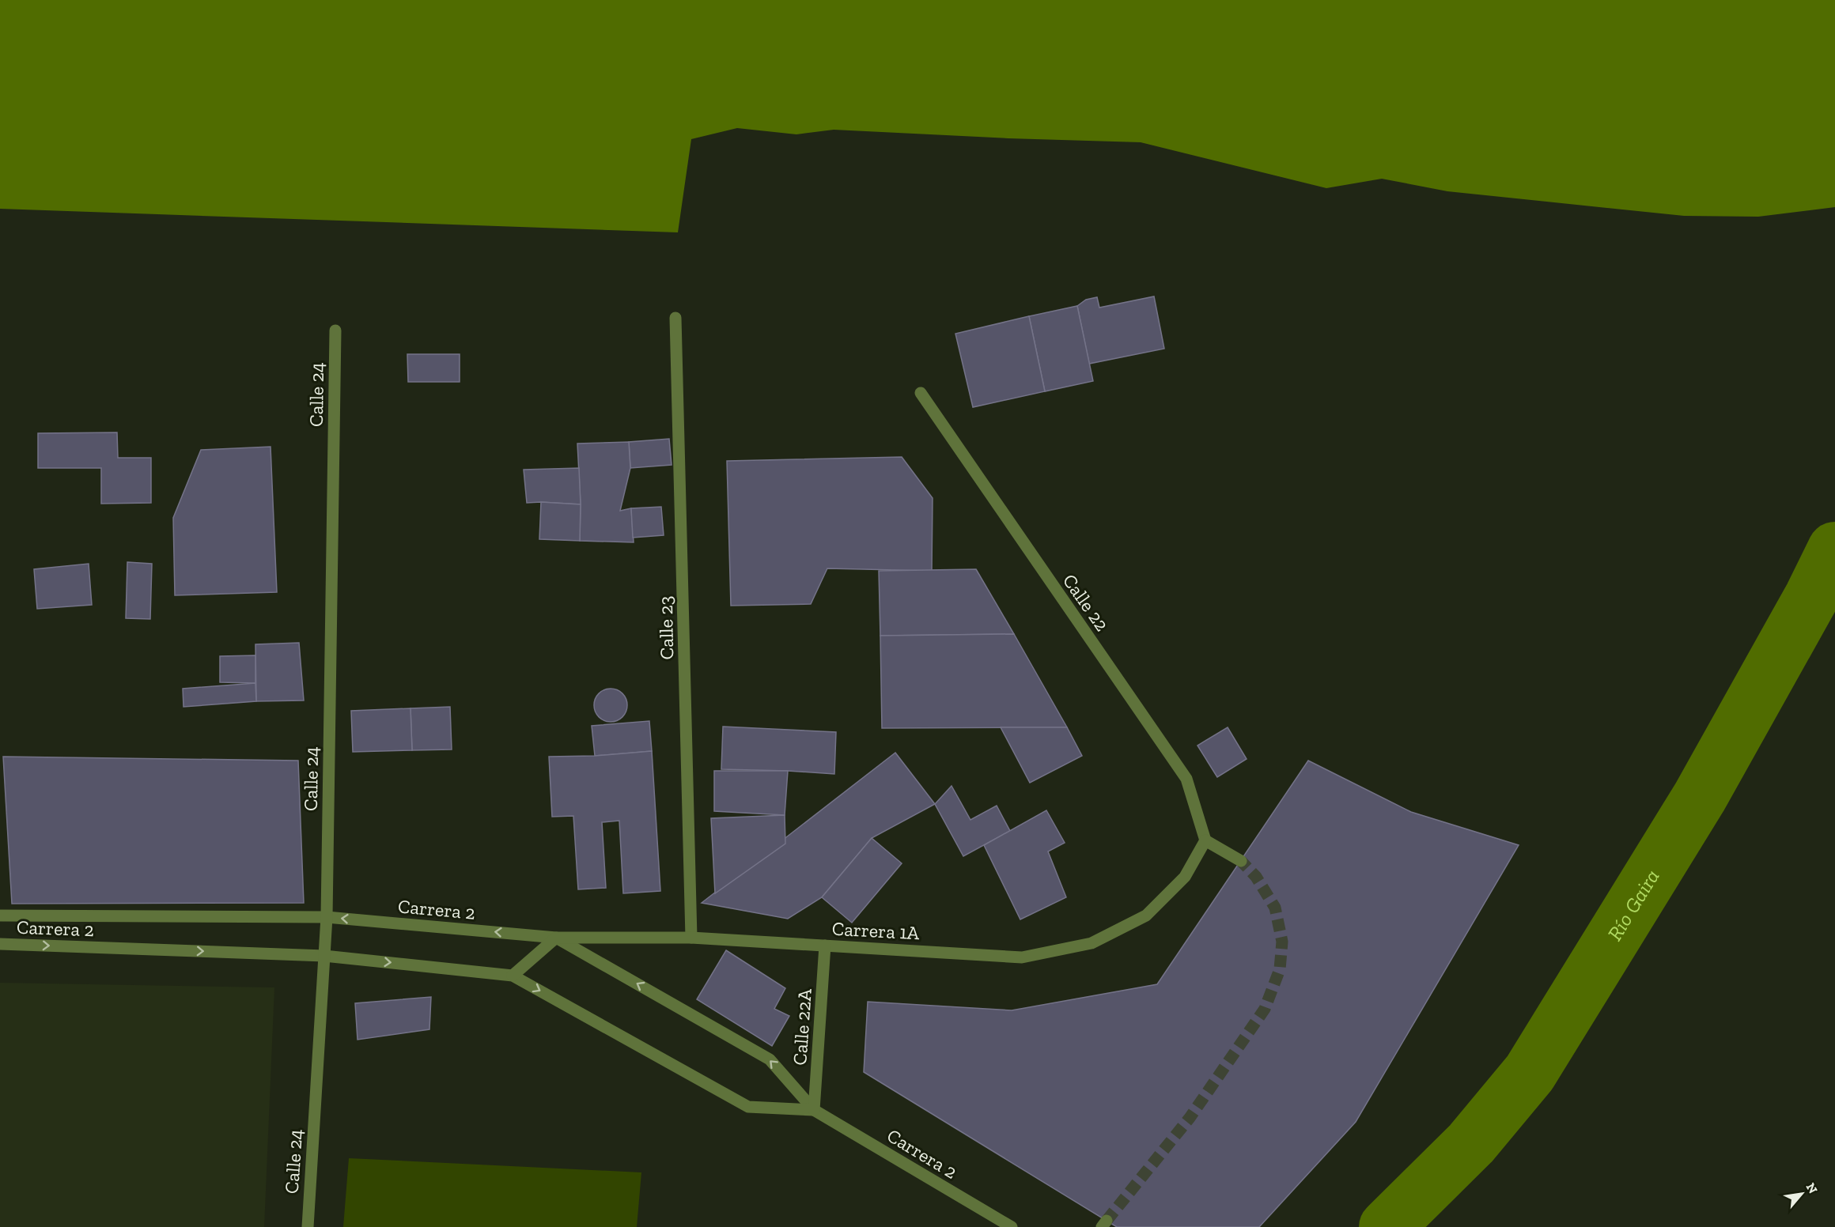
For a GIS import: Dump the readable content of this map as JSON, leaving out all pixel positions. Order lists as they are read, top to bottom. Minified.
{"streets":{"street":["Calle 24","Calle 22","Calle 23","Carrera 2","Carrera 1A","Calle 22A"]},"crossings":[["Calle 24","Carrera 2"],["Calle 22","Carrera 1A"],["Calle 23","Carrera 1A"],["Carrera 2","Carrera 1A"],["Carrera 2","Calle 22A"],["Carrera 1A","Calle 22A"]],"water":["Río Gaira"],"north":"top right"}
